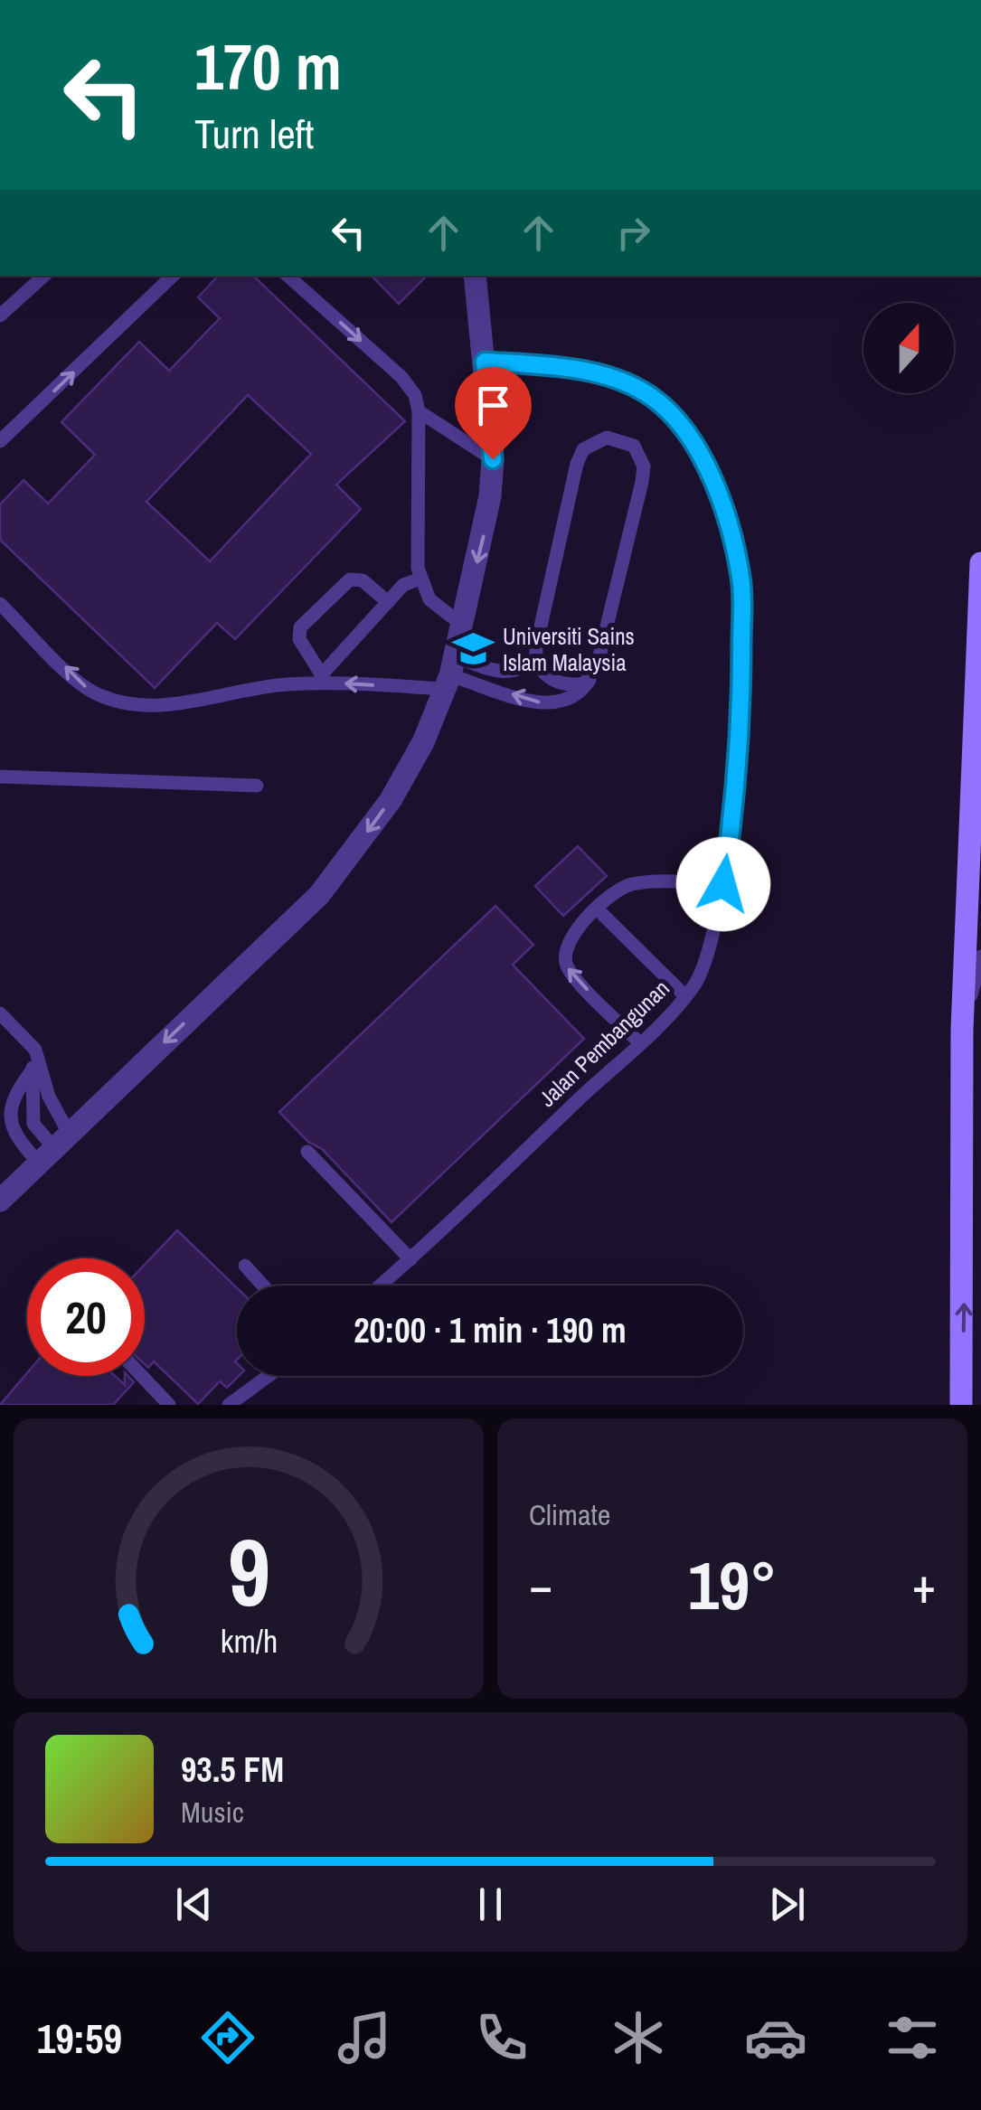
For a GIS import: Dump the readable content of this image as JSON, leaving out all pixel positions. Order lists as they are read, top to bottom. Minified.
{"streets":{"lane":["Jalan Pembangunan"]},"places":{"school or university":["Universiti Sains Islam Malaysia"]},"north":"top","page":{"turn":["170 m","Turn left"],"limit":"20","trip":"20:00 · 1 min · 190 m","tile":"Climate","heat":["−","19°","+"],"song":["93.5 FM","Music"],"tabs":"19:59","gauge":["9","km/h"]}}
